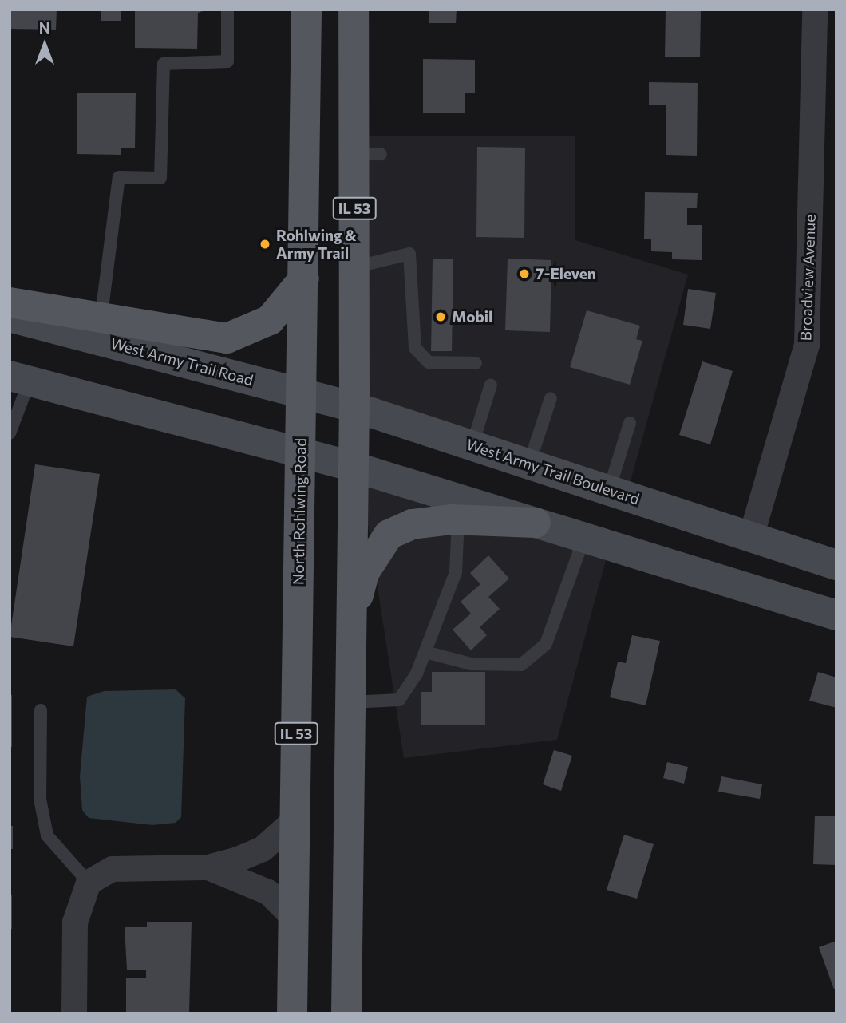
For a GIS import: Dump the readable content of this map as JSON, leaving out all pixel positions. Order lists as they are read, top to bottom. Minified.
{"streets":{"main road":["IL 53","West Army Trail Road","West Army Trail Boulevard","North Rohlwing Road"],"street":["Broadview Avenue"]},"crossings":[["IL 53","West Army Trail Road"],["IL 53","West Army Trail Boulevard"],["Broadview Avenue","West Army Trail Boulevard"],["West Army Trail Road","West Army Trail Boulevard"],["West Army Trail Road","North Rohlwing Road"]],"places":["Rohlwing & Army Trail","7-Eleven","Mobil"],"north":"top"}
